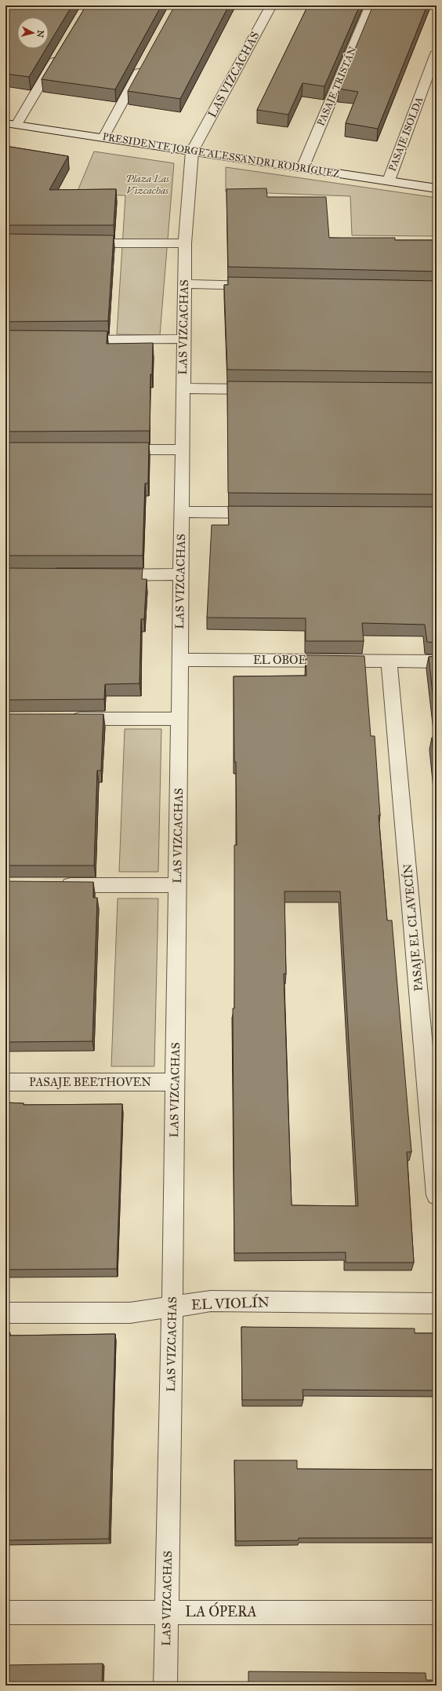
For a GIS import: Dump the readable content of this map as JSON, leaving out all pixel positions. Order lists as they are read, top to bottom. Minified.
{"streets":{"street":["LAS VIZCACHAS","PASAJE TRISTÁN","PASAJE ISOLDA","PRESIDENTE JORGE ALESSANDRI RODRÍGUEZ","EL OBOE","PASAJE EL CLAVECÍN","PASAJE BEETHOVEN","EL VIOLÍN","LA ÓPERA"]},"crossings":[["LAS VIZCACHAS","PRESIDENTE JORGE ALESSANDRI RODRÍGUEZ"],["LAS VIZCACHAS","EL OBOE"],["LAS VIZCACHAS","PASAJE BEETHOVEN"],["LAS VIZCACHAS","EL VIOLÍN"],["LAS VIZCACHAS","LA ÓPERA"],["PASAJE TRISTÁN","PRESIDENTE JORGE ALESSANDRI RODRÍGUEZ"],["PASAJE ISOLDA","PRESIDENTE JORGE ALESSANDRI RODRÍGUEZ"],["EL OBOE","PASAJE EL CLAVECÍN"]],"parks":["Plaza Las Vizcachas"],"north":"right"}
